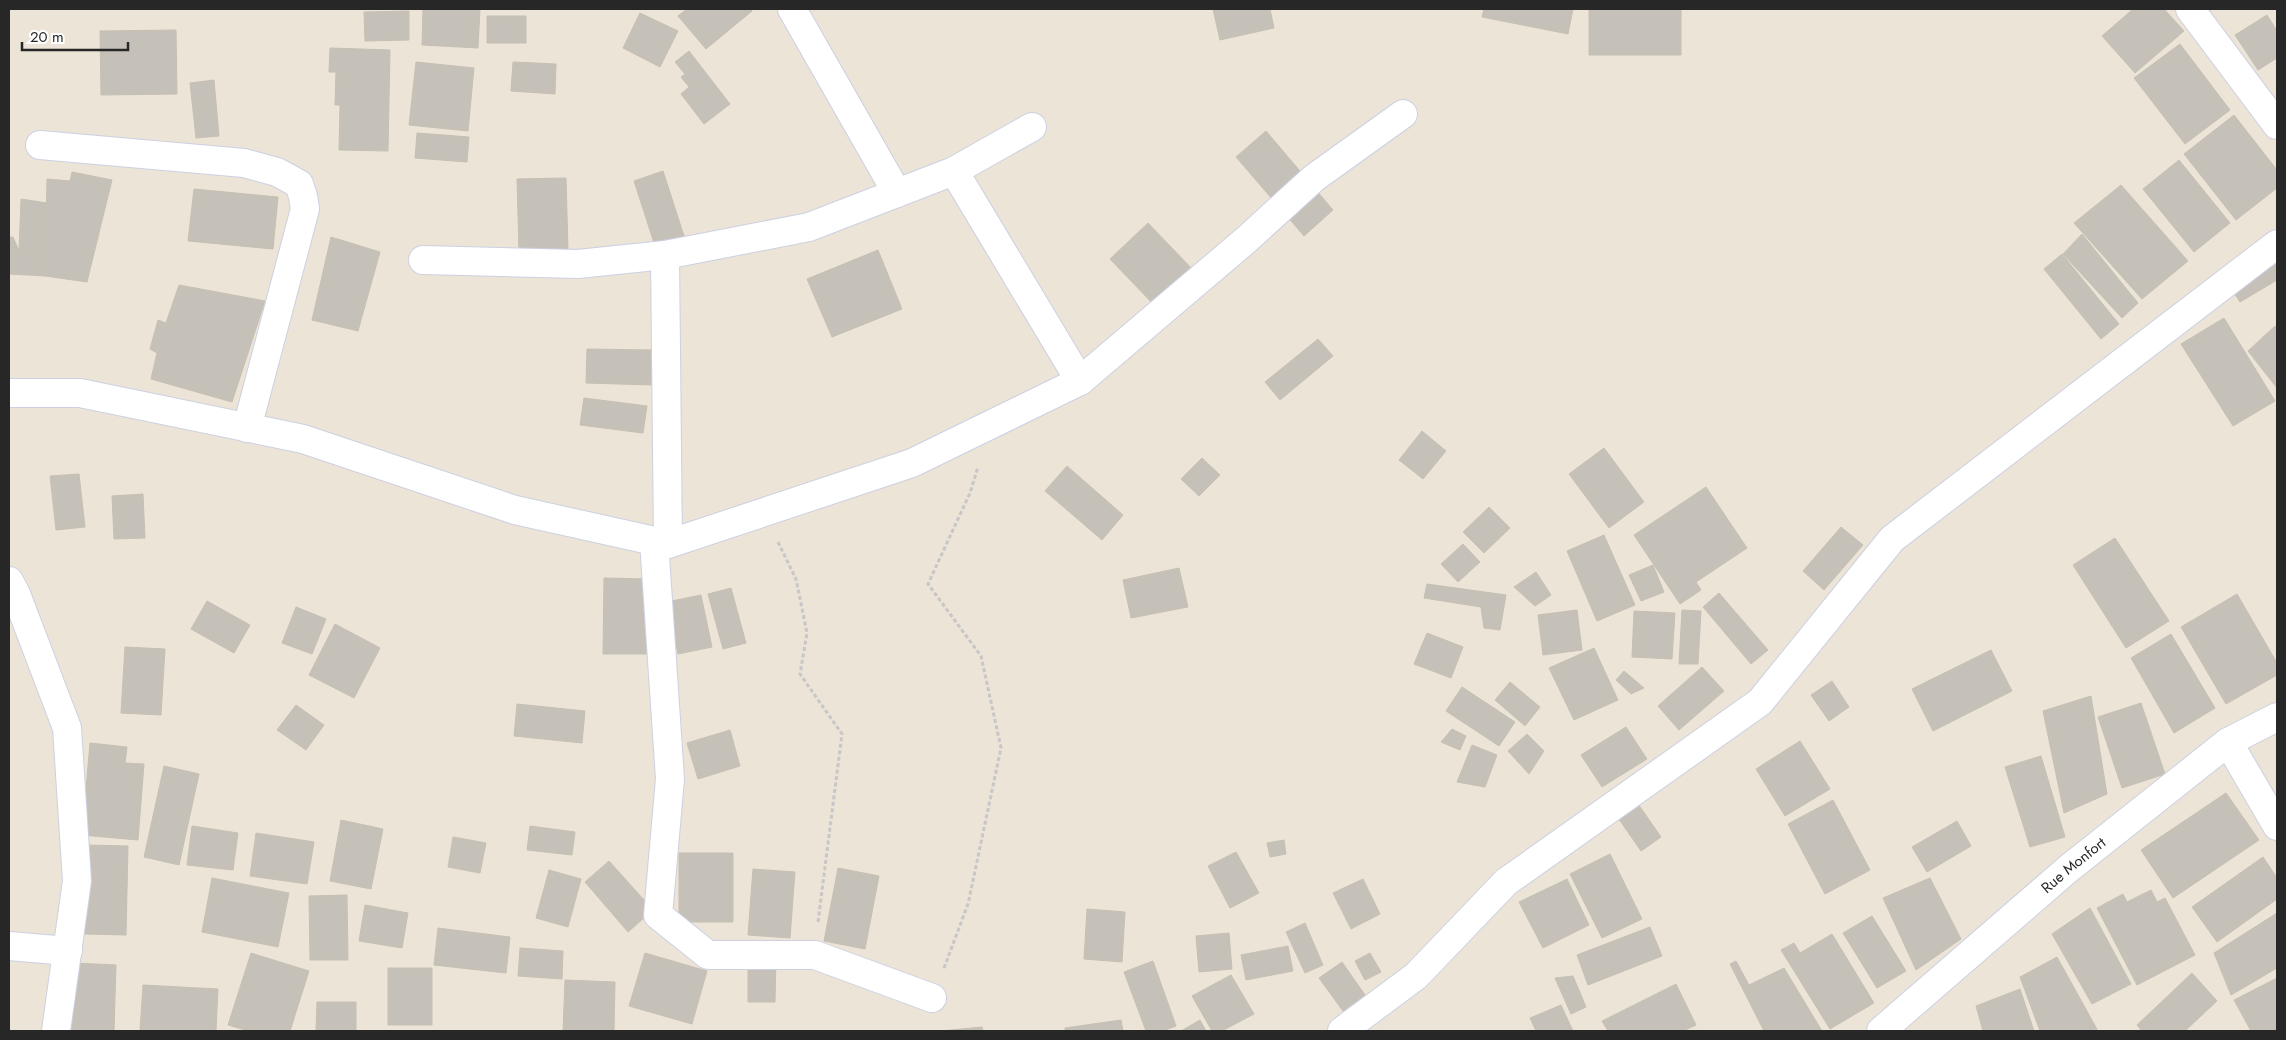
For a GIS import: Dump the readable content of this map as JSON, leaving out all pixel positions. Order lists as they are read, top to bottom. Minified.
{"streets":{"street":["Rue Monfort"]},"scale_bar":"20 m"}
